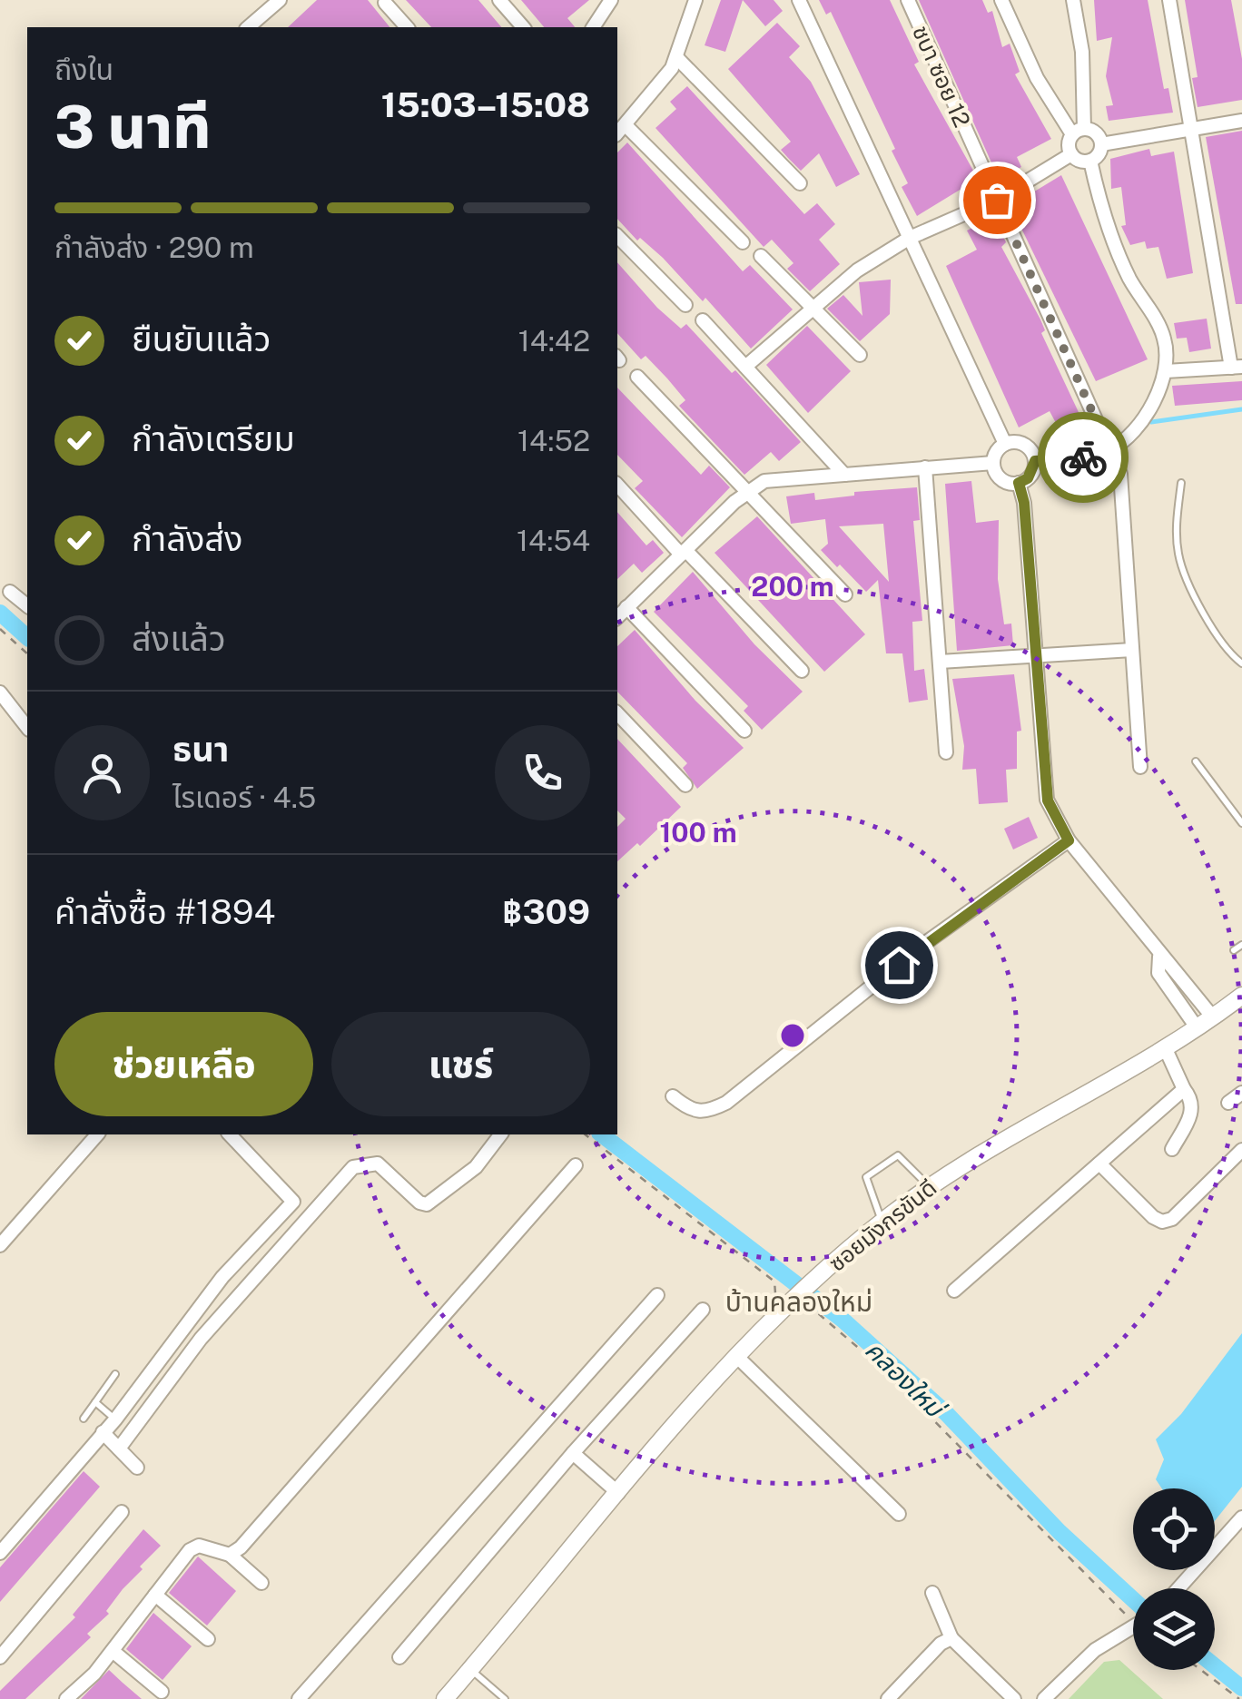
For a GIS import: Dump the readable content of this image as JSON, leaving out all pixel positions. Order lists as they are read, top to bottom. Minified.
{"streets":{"street":["ชบา ซอย 12","ซอยมังกรขันดี"]},"districts":["บ้านคลองใหม่"],"water":["คลองใหม่"],"page":{"heading":["3 นาที","ถึงใน","15:03–15:08"],"panel":["ธนา","ไรเดอร์ · 4.5","คำสั่งซื้อ #1894","฿309"],"bar":"กำลังส่ง · 290 m","list":[["ยืนยันแล้ว","14:42"],["กำลังเตรียม","14:52"],["กำลังส่ง","14:54"],"ส่งแล้ว"],"buttons":["ช่วยเหลือ","แชร์"]},"rings":["200 m","100 m"]}
